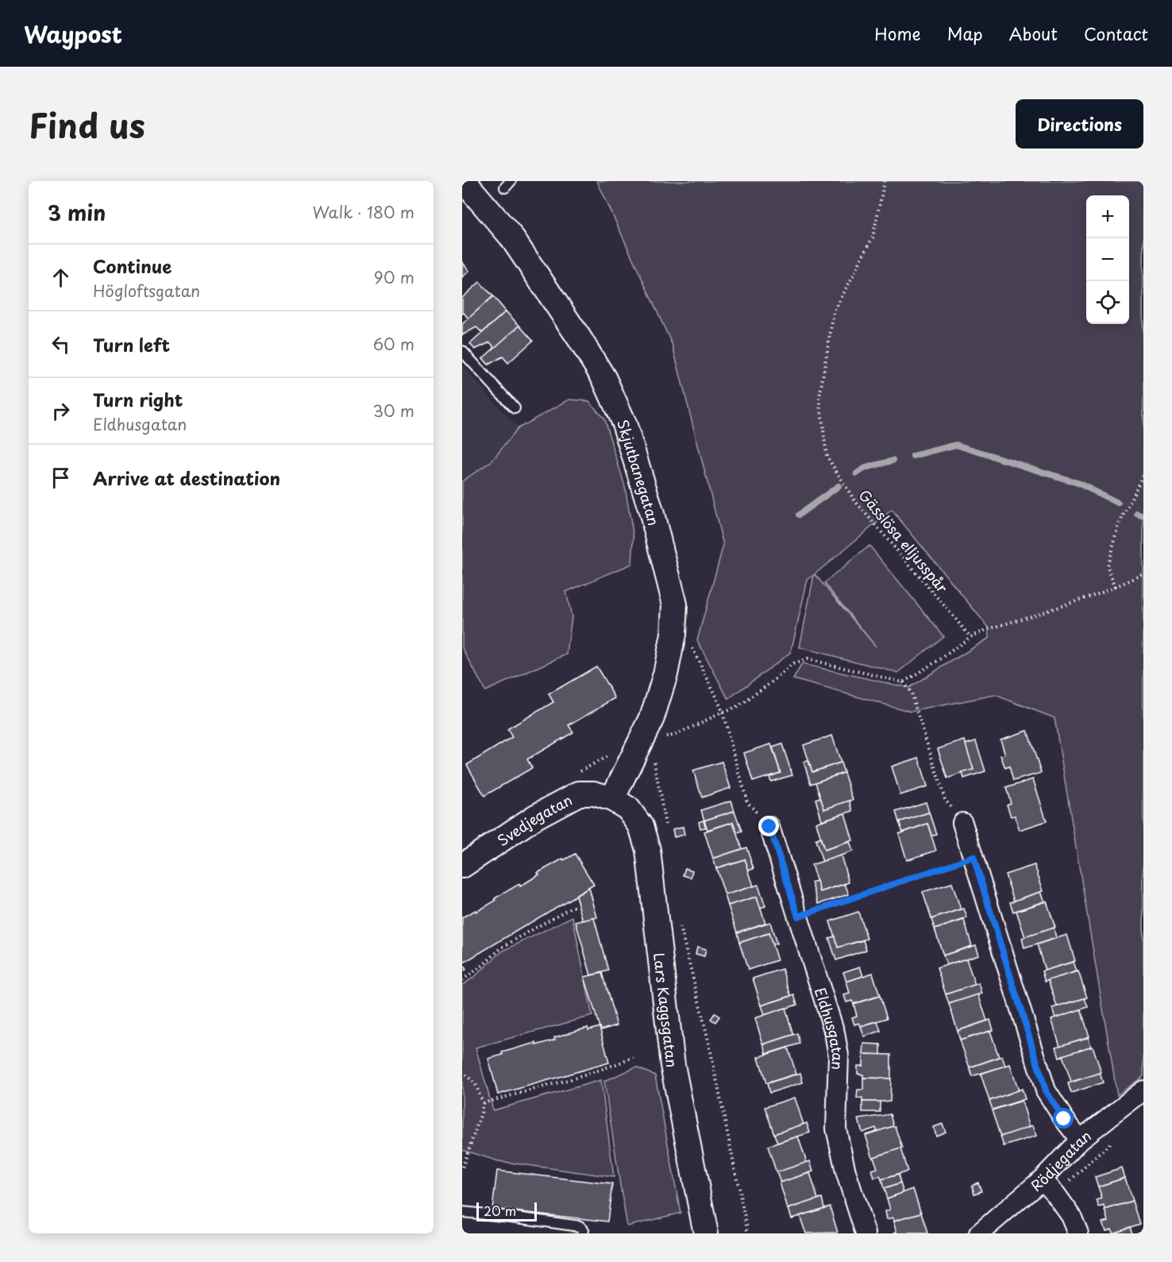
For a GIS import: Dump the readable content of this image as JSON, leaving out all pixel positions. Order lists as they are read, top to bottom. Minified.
{"streets":{"street":["Skjutbanegatan","Svedjegatan","Lars Kaggsgatan","Eldhusgatan","Rödjegatan"],"path":["Gässlösa elljusspår"]},"crossings":[["Skjutbanegatan","Svedjegatan"],["Skjutbanegatan","Lars Kaggsgatan"],["Svedjegatan","Lars Kaggsgatan"]],"scale_bar":"20 m","page":{"header":"Waypost","nav":["Home","Map","About","Contact"],"title":"Find us","buttons":"Directions","heading":["3 min","Walk · 180 m"],"map_buttons":["+","−"],"list":[["Continue","Högloftsgatan","90 m"],["Turn left","60 m"],["Turn right","Eldhusgatan","30 m"],"Arrive at destination"],"scale":"20 m"}}
